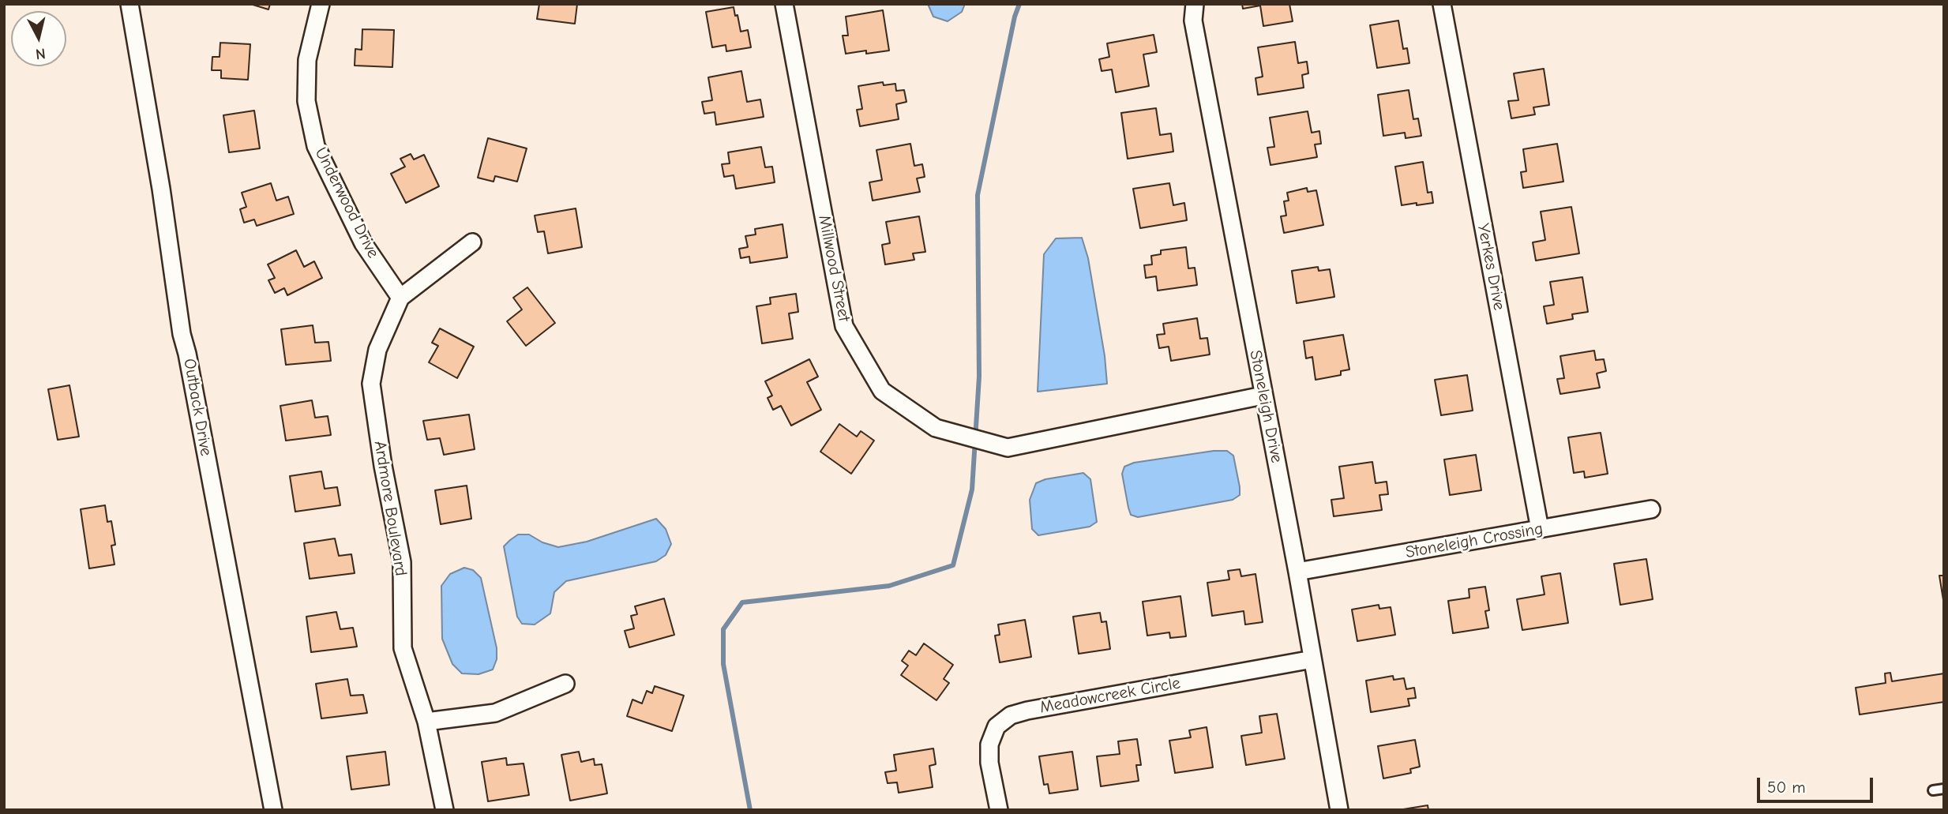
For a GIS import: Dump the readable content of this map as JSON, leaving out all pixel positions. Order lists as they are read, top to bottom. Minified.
{"streets":{"street":["Underwood Drive","Yerkes Drive","Millwood Street","Stoneleigh Drive","Outback Drive","Ardmore Boulevard","Stoneleigh Crossing","Meadowcreek Circle"]},"crossings":[["Underwood Drive","Ardmore Boulevard"],["Yerkes Drive","Stoneleigh Crossing"],["Millwood Street","Stoneleigh Drive"],["Stoneleigh Drive","Stoneleigh Crossing"],["Stoneleigh Drive","Meadowcreek Circle"]],"scale_bar":"50 m","north":"bottom"}
